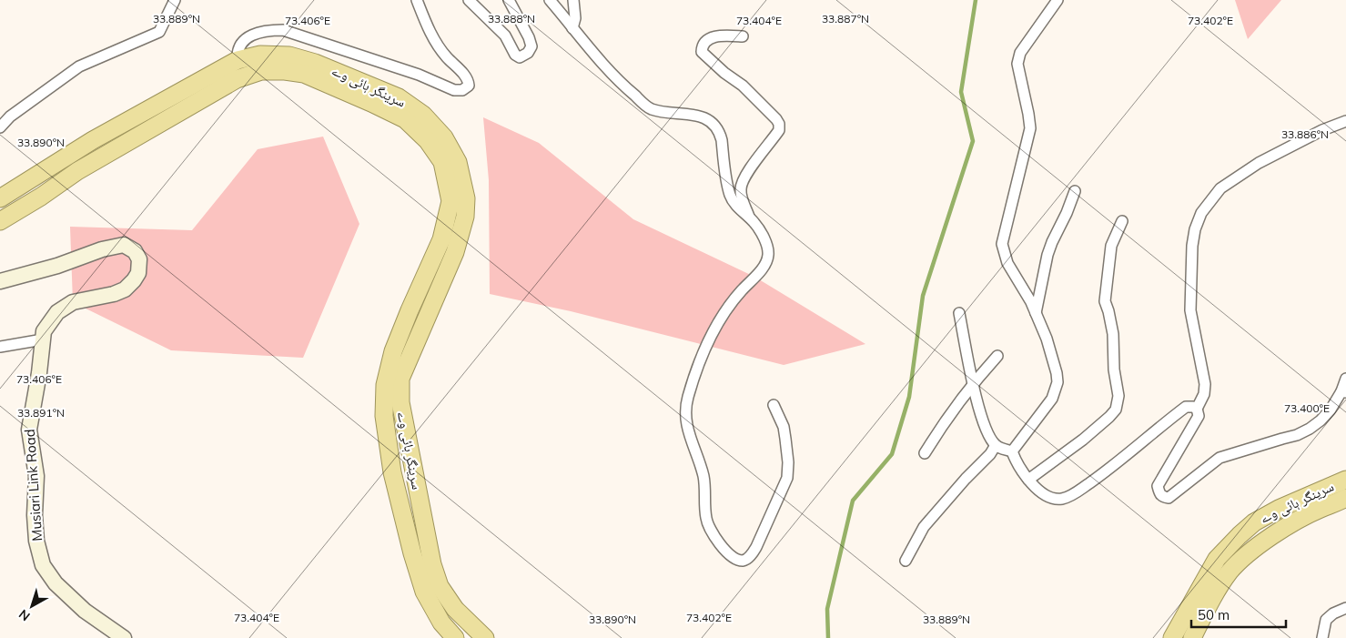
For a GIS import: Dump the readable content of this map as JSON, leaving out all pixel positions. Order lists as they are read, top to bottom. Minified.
{"streets":{"highway":["سرینگر ہائی وے"],"main road":["Musiari Link Road"]},"scale_bar":"50 m","north":"bottom left","coordinates":["33.889°N","33.888°N","33.887°N","73.406°E","73.404°E","73.402°E","33.886°N","33.890°N","73.400°E","33.891°N"]}
